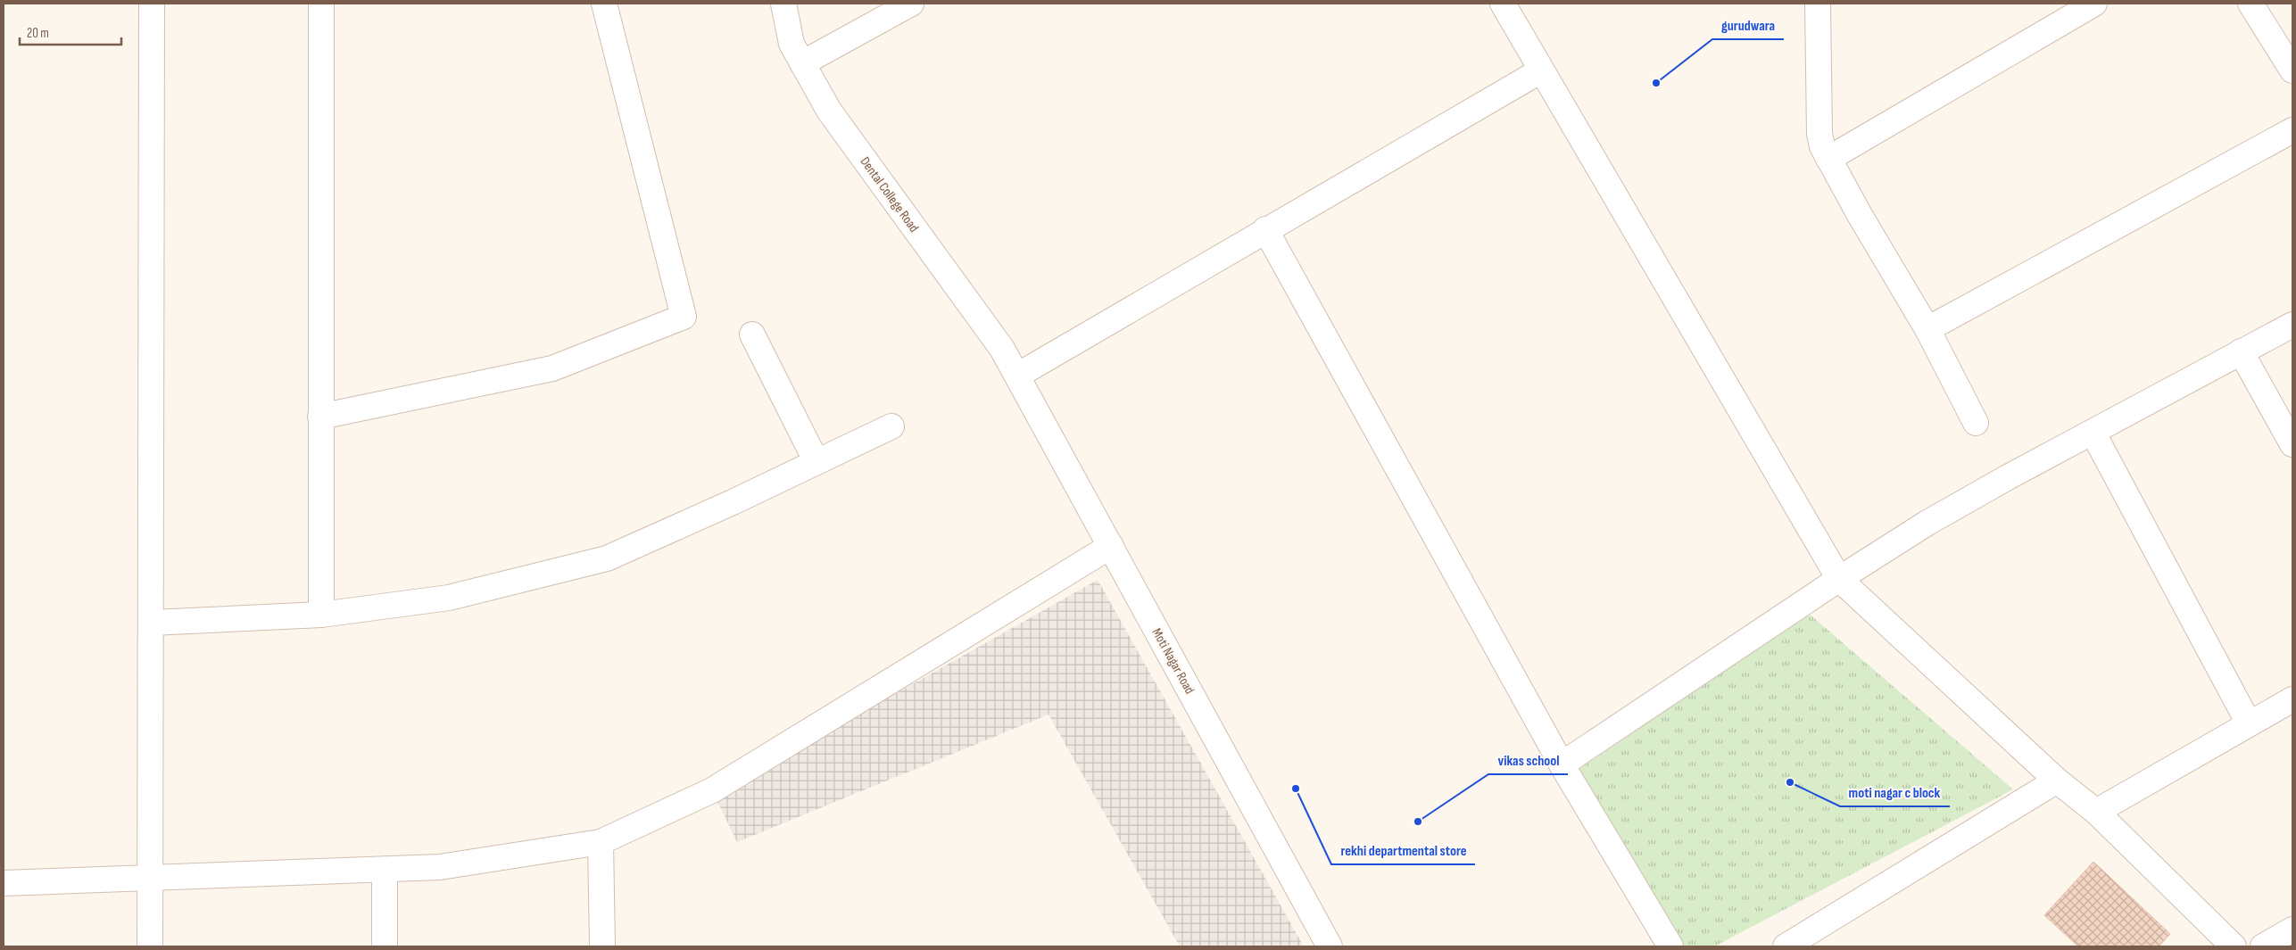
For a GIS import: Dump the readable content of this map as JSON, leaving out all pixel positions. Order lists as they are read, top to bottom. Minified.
{"streets":{"street":["Dental College Road","Moti Nagar Road"]},"crossings":[["Dental College Road","Moti Nagar Road"]],"places":["gurudwara","moti nagar c block","rekhi departmental store","vikas school"],"scale_bar":"20 m"}
